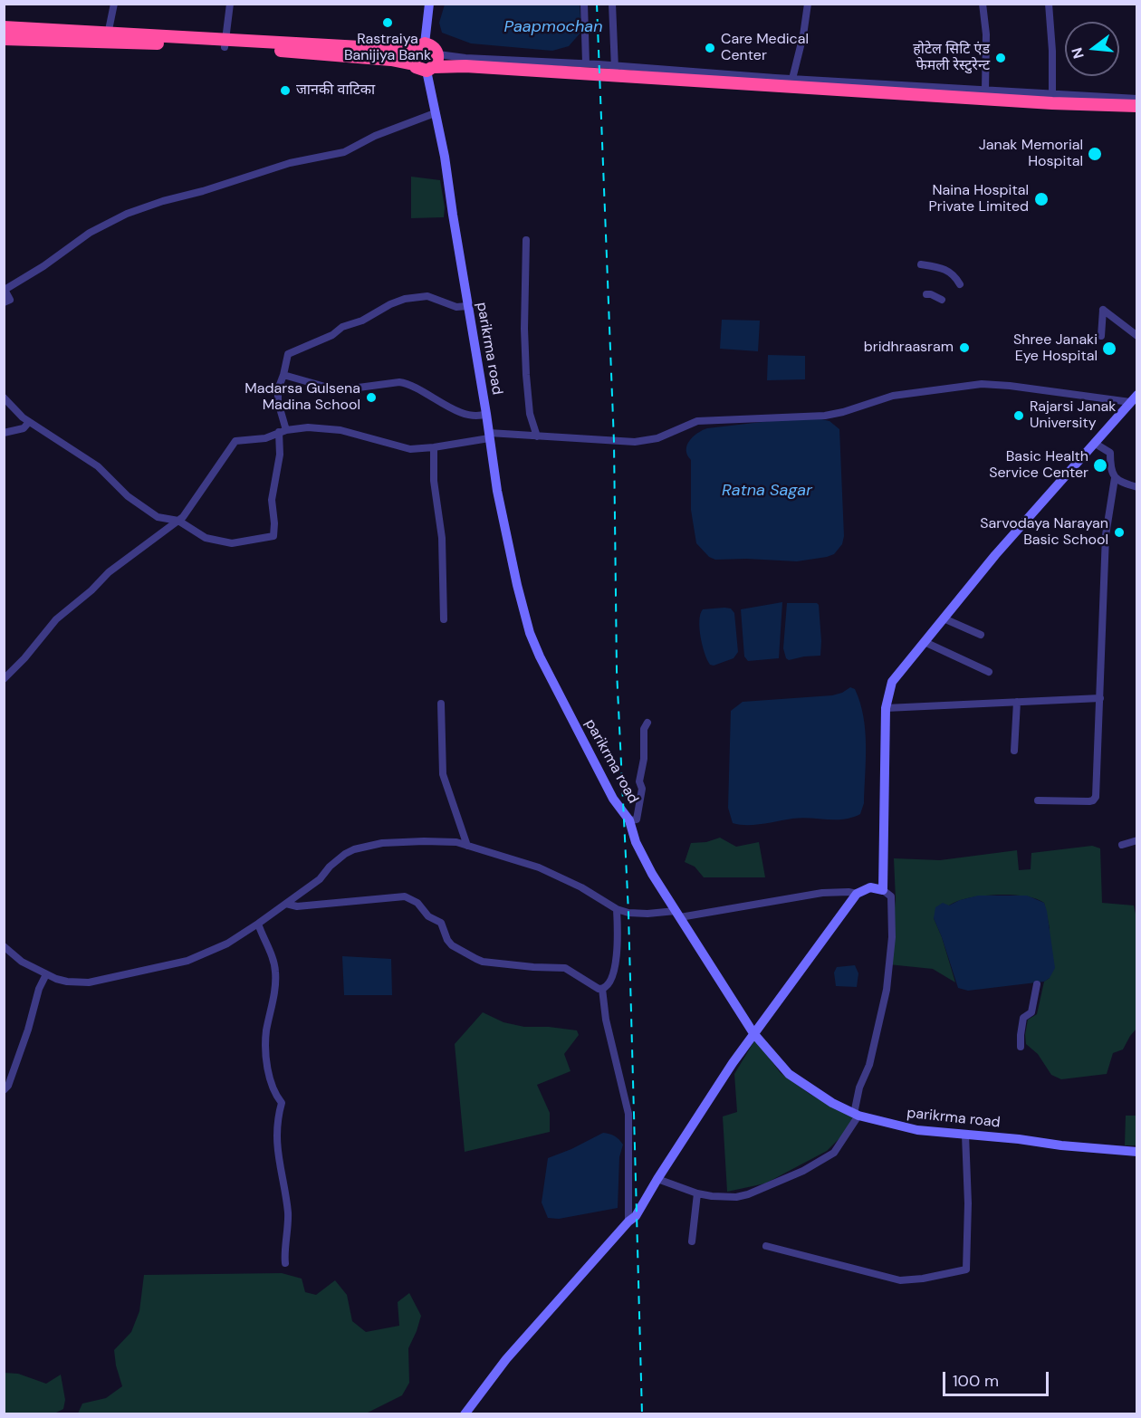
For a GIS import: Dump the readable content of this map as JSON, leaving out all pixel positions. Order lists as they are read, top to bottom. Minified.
{"streets":{"street":["parikrma road"]},"water":["Paapmochan","Ratna Sagar"],"places":["Rastraiya Banijiya Bank","Care Medical Center","होटेल सिटि एंड फेमली रेस्टुरेन्ट","जानकी वाटिका","Janak Memorial Hospital","Naina Hospital Private Limited","bridhraasram","Shree Janaki Eye Hospital","Madarsa Gulsena Madina School","Rajarsi Janak University","Basic Health Service Center","Sarvodaya Narayan Basic School"],"scale_bar":"100 m","north":"left"}
